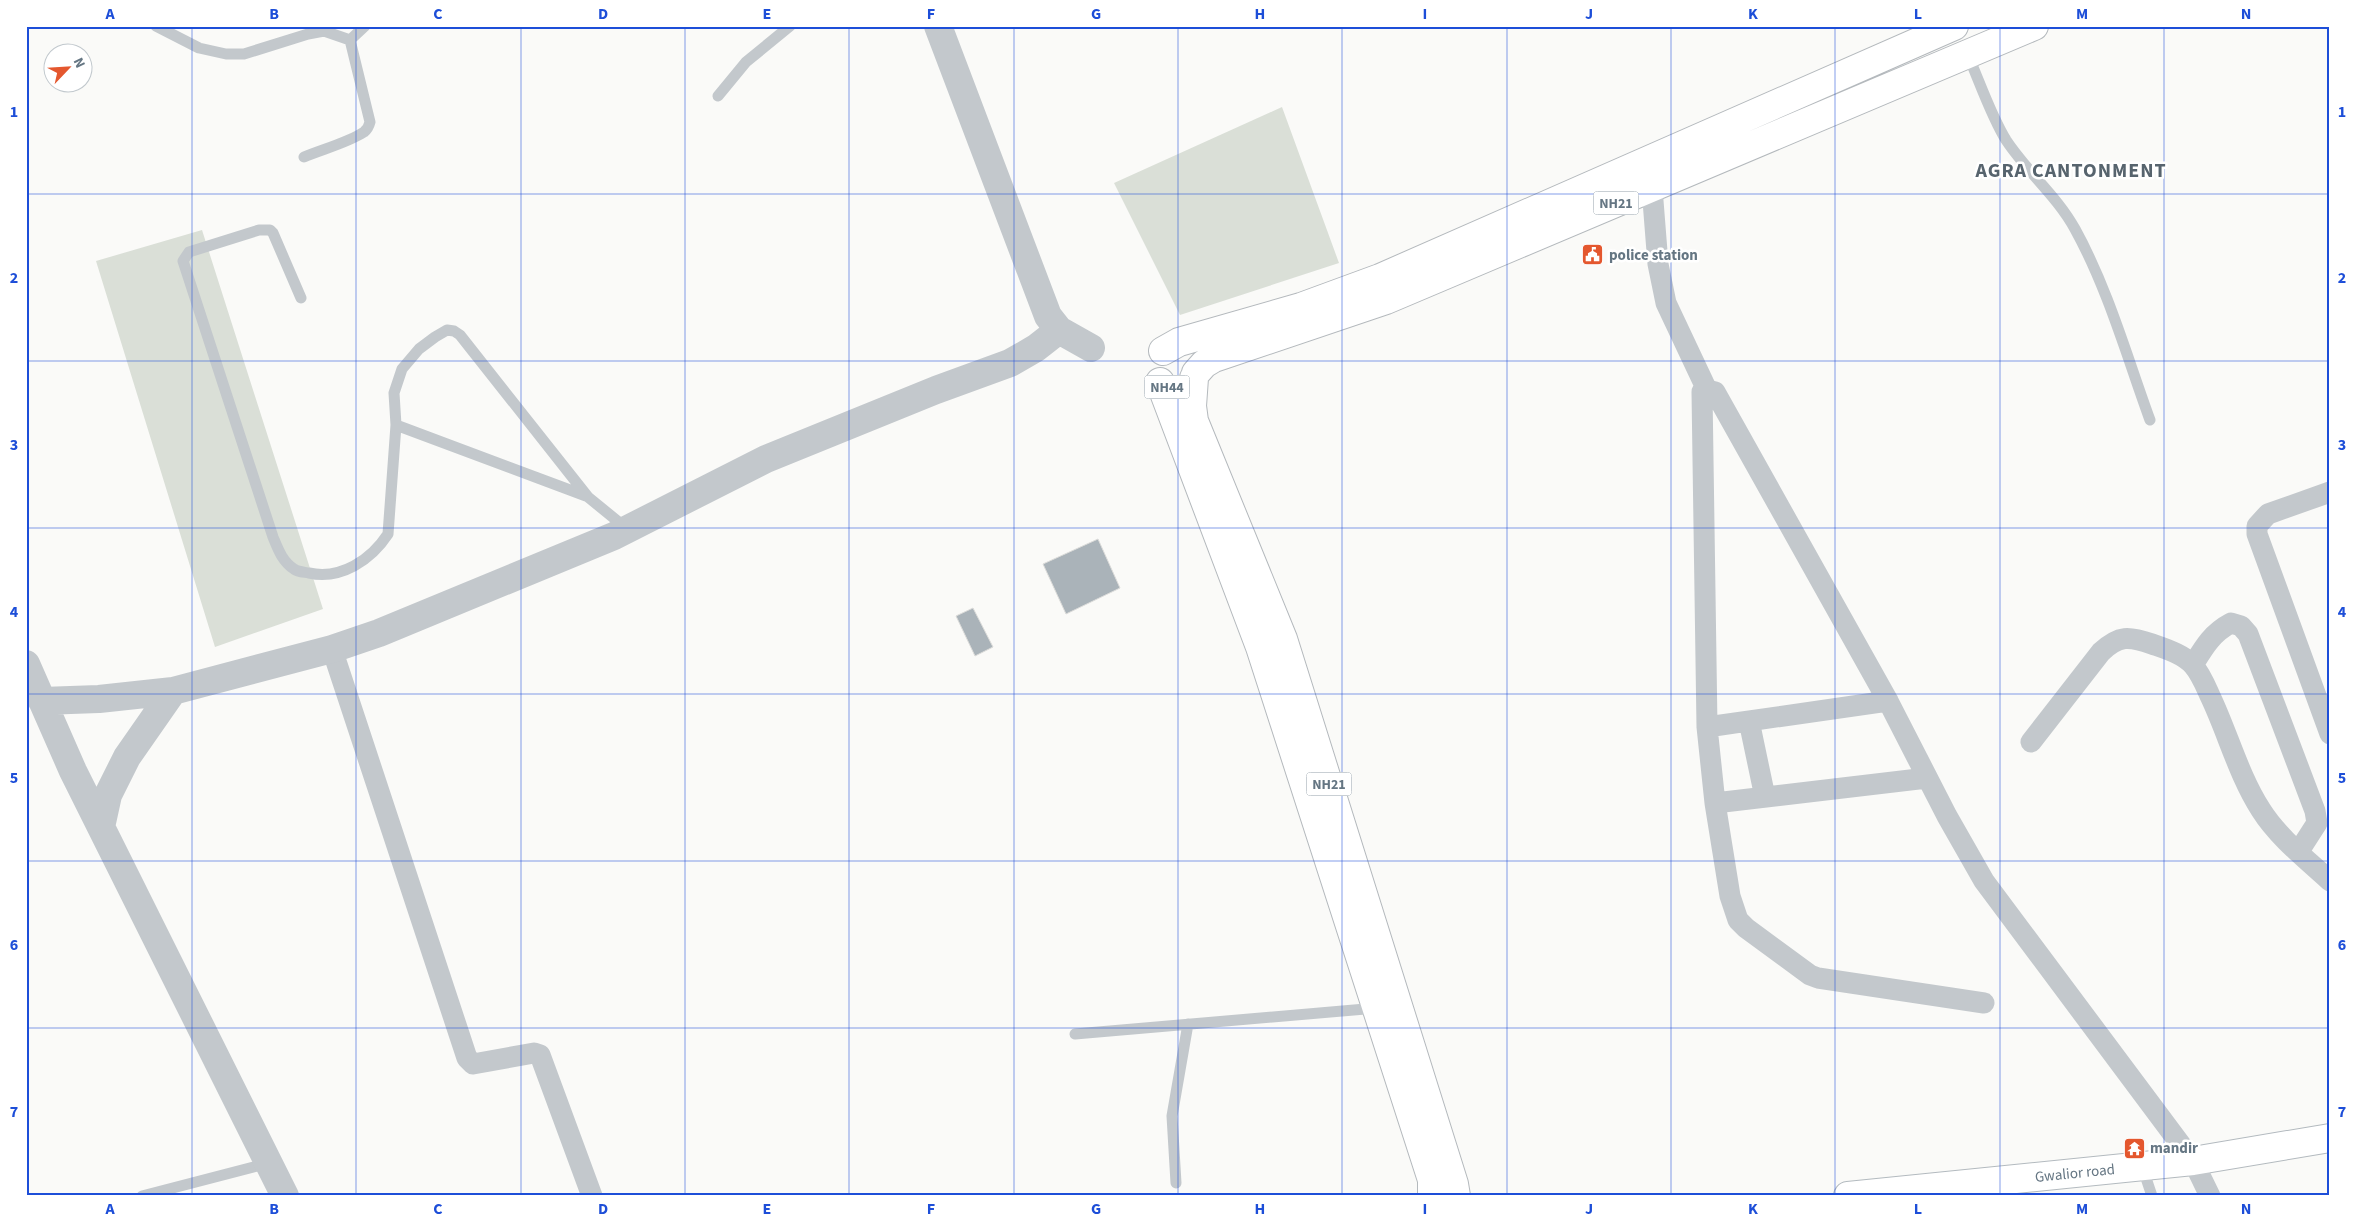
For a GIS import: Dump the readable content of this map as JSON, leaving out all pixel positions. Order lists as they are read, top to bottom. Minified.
{"streets":{"main road":["NH21","NH44","Gwalior road"]},"crossings":[["NH21","NH44"]],"districts":["AGRA CANTONMENT"],"places":{"public building":["police station"],"temple":["mandir"]},"north":"top right","grid":{"columns":["A","B","C","D","E","F","G","H","I","J","K","L","M","N"],"rows":["1","2","3","4","5","6","7"]}}
